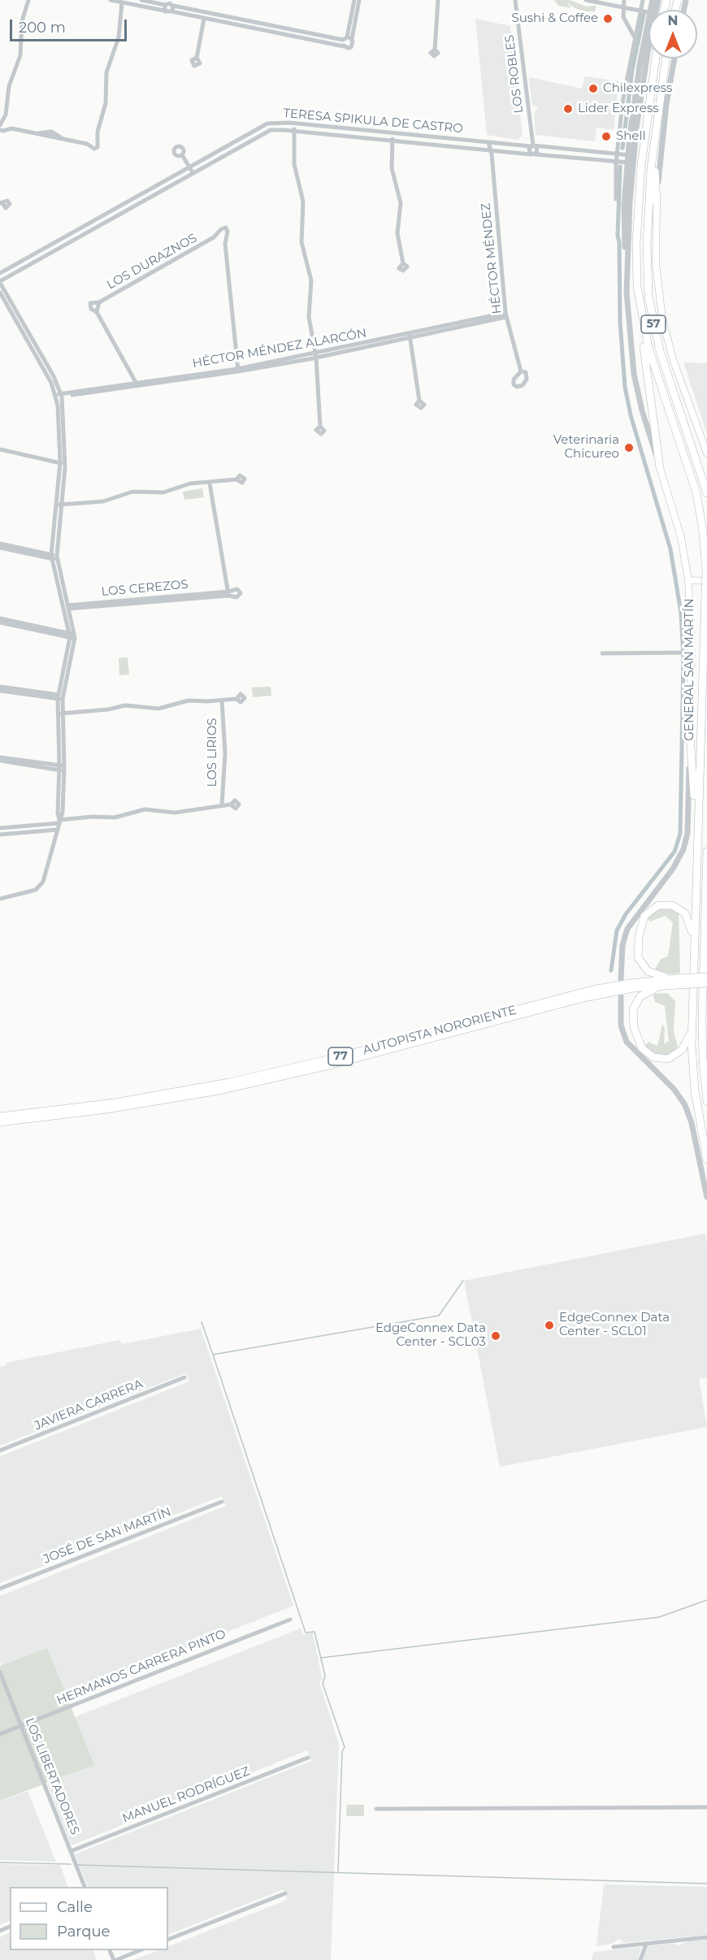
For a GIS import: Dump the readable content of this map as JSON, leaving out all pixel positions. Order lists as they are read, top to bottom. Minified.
{"streets":{"highway":["57","AUTOPISTA NORORIENTE","77"],"main road":["GENERAL SAN MARTÍN"],"street":["LOS ROBLES","TERESA SPIKULA DE CASTRO","HÉCTOR MÉNDEZ","LOS DURAZNOS","HÉCTOR MÉNDEZ ALARCÓN","LOS CEREZOS","LOS LIRIOS","JAVIERA CARRERA","JOSÉ DE SAN MARTÍN","HERMANOS CARRERA PINTO","LOS LIBERTADORES","MANUEL RODRÍGUEZ"]},"crossings":[["LOS ROBLES","TERESA SPIKULA DE CASTRO"],["TERESA SPIKULA DE CASTRO","HÉCTOR MÉNDEZ"],["TERESA SPIKULA DE CASTRO","GENERAL SAN MARTÍN"],["HÉCTOR MÉNDEZ","HÉCTOR MÉNDEZ ALARCÓN"],["LOS DURAZNOS","HÉCTOR MÉNDEZ ALARCÓN"],["HERMANOS CARRERA PINTO","LOS LIBERTADORES"],["LOS LIBERTADORES","MANUEL RODRÍGUEZ"]],"places":["Sushi & Coffee","Chilexpress","Lider Express","Shell","Veterinaria Chicureo","EdgeConnex Data Center - SCL01","EdgeConnex Data Center - SCL03"],"legend":["Calle","Parque"],"scale_bar":"200 m","north":"top"}
